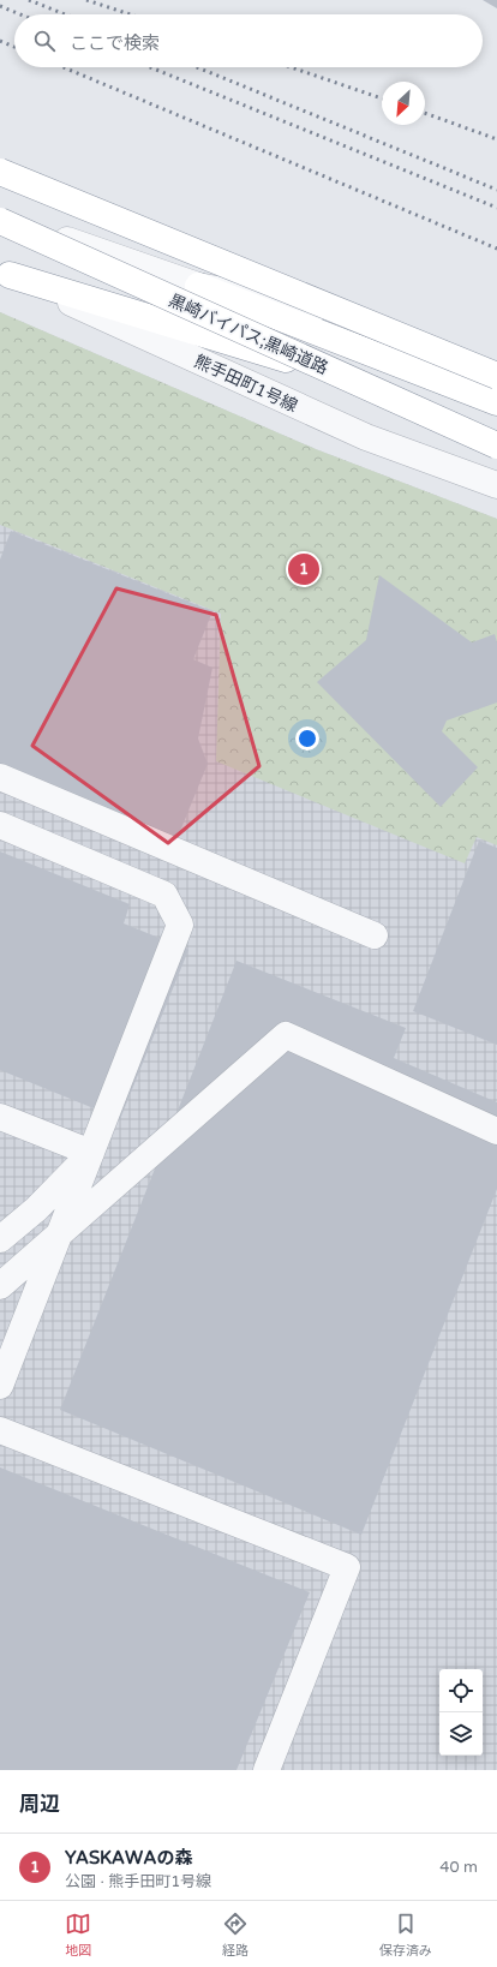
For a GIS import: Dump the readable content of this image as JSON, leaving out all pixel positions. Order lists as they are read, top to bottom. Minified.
{"streets":{"highway":["黒崎バイパス;黒崎道路"],"street":["熊手田町1号線"]},"north":"bottom left","page":{"search":"ここで検索","pins":"1","heading":"周辺","list":[{"mark":"1","name":"YASKAWAの森","note":"公園 · 熊手田町1号線","value":"40 m"}],"nav":["地図","経路","保存済み"]}}
